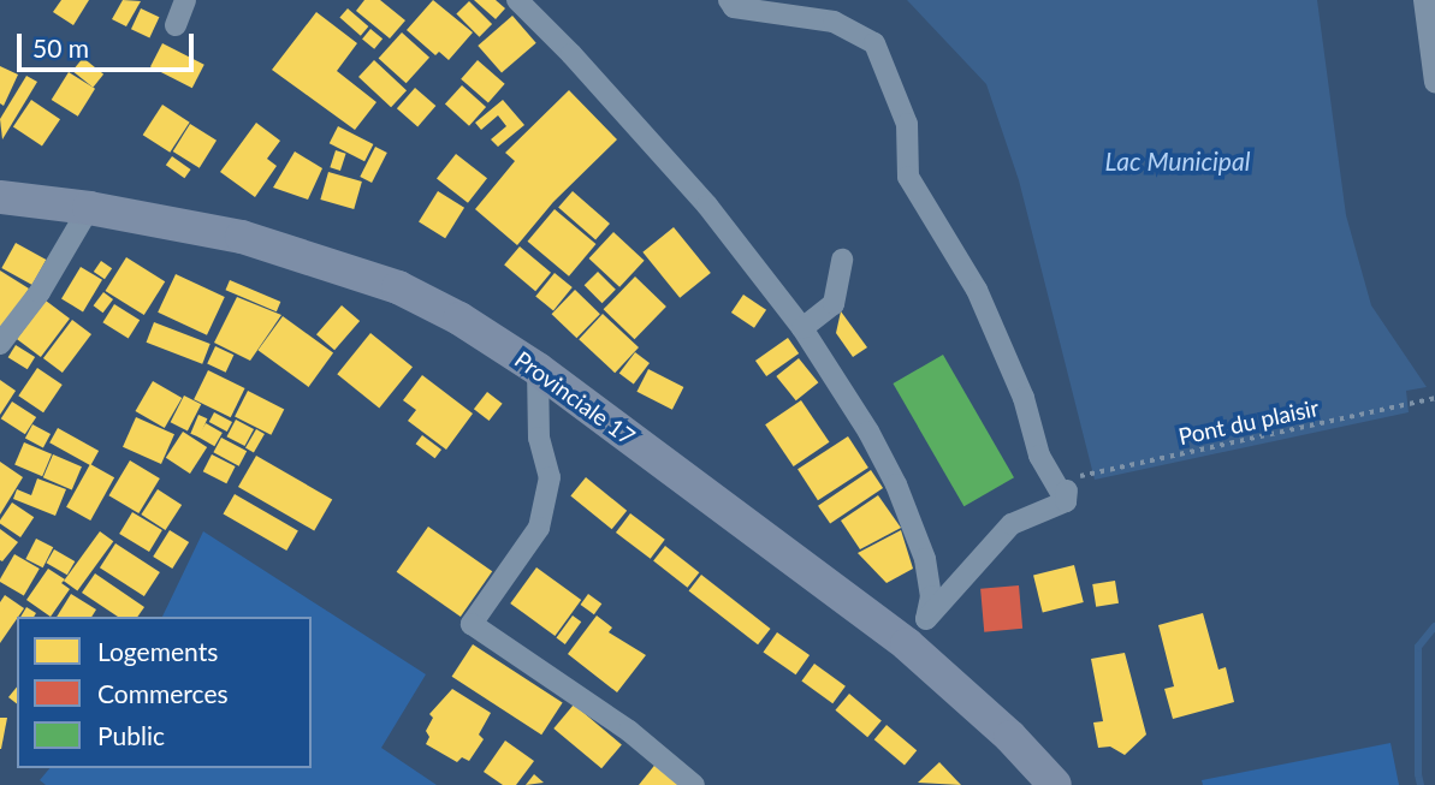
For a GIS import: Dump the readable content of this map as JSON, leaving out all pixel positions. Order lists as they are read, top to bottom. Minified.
{"streets":{"main road":["Provinciale 17"],"path":["Pont du plaisir"]},"water":["Lac Municipal"],"legend":["Logements","Commerces","Public"],"scale_bar":"50 m"}
